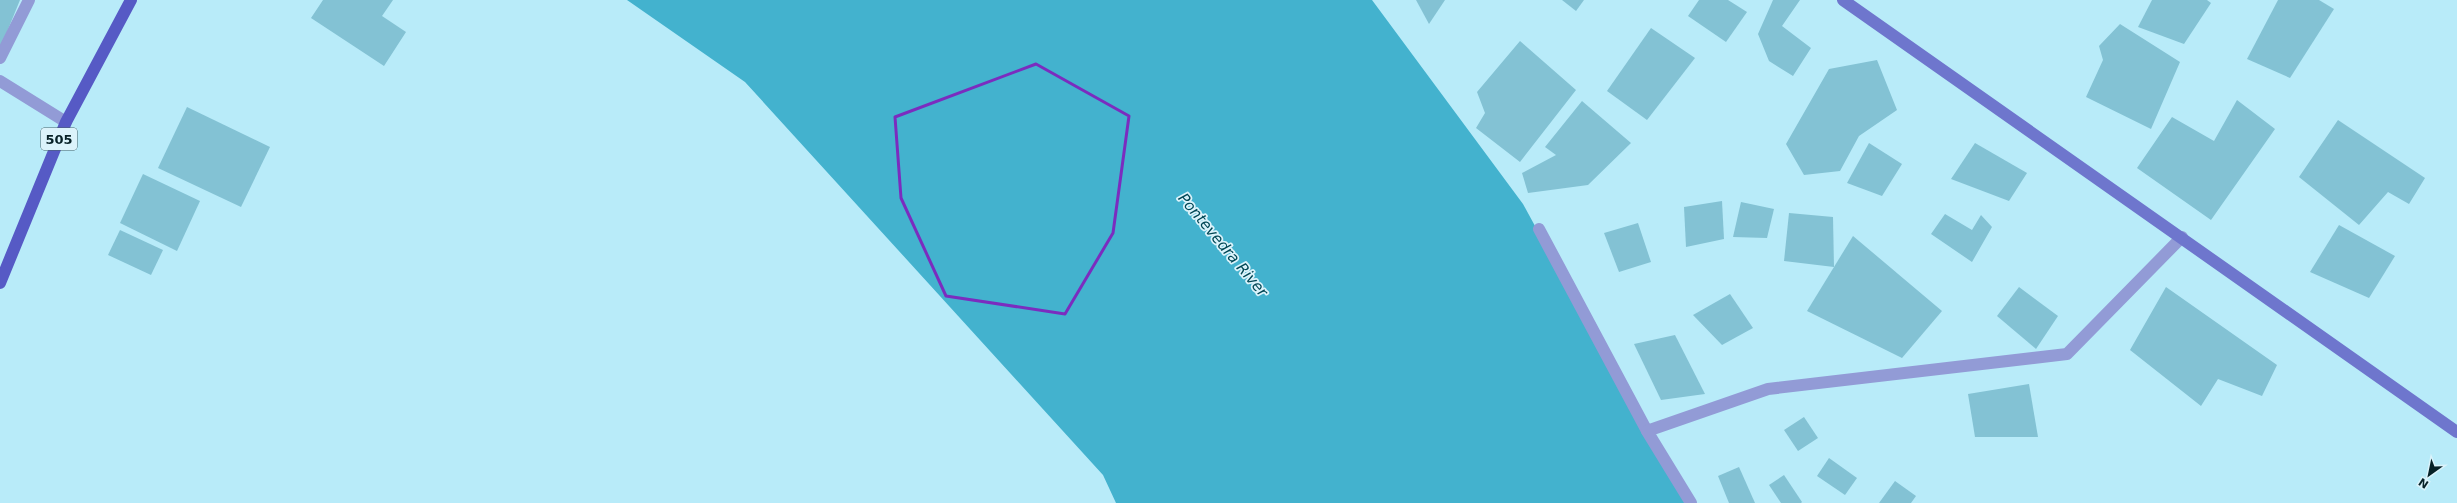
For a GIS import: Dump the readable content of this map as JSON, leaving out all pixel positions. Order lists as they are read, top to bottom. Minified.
{"streets":{"main road":["505"]},"water":["Pontevedra River"],"north":"bottom left"}
